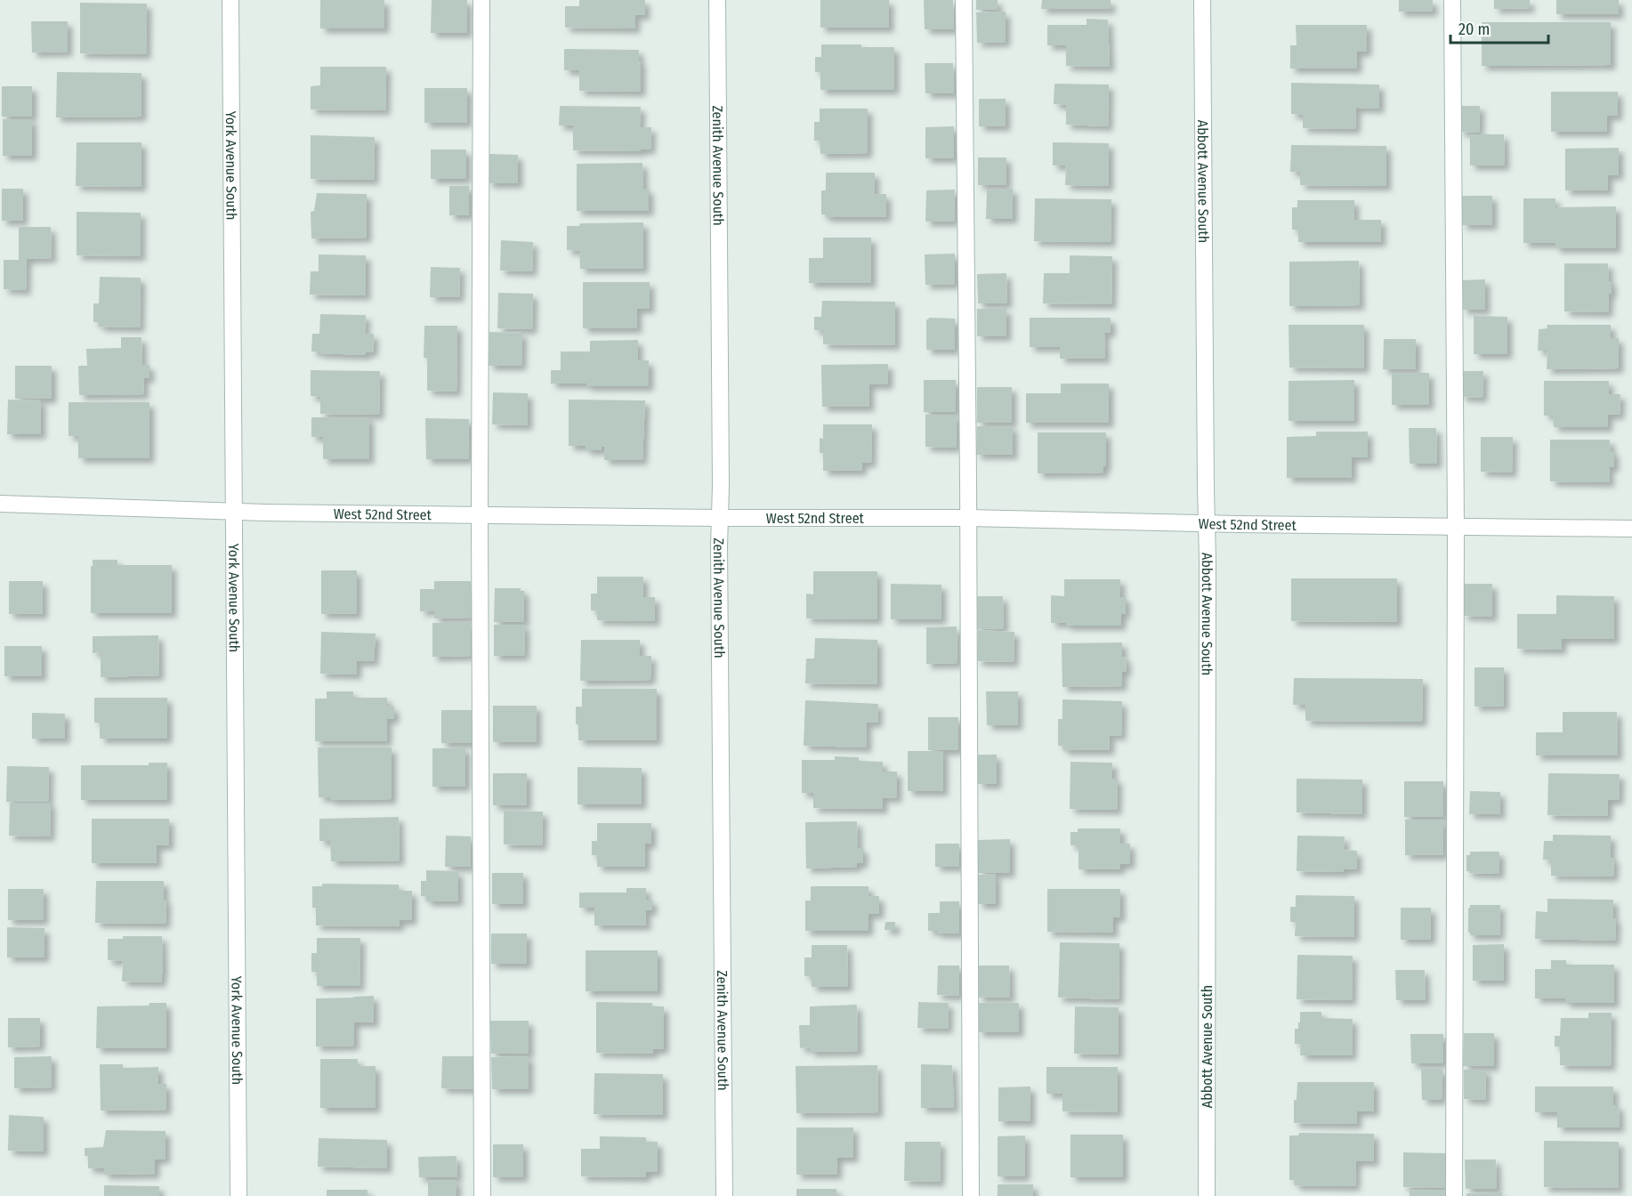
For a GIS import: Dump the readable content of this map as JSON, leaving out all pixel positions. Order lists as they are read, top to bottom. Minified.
{"streets":{"street":["York Avenue South","Zenith Avenue South","Abbott Avenue South","West 52nd Street"]},"crossings":[["York Avenue South","West 52nd Street"],["Zenith Avenue South","West 52nd Street"],["Abbott Avenue South","West 52nd Street"]],"scale_bar":"20 m"}
